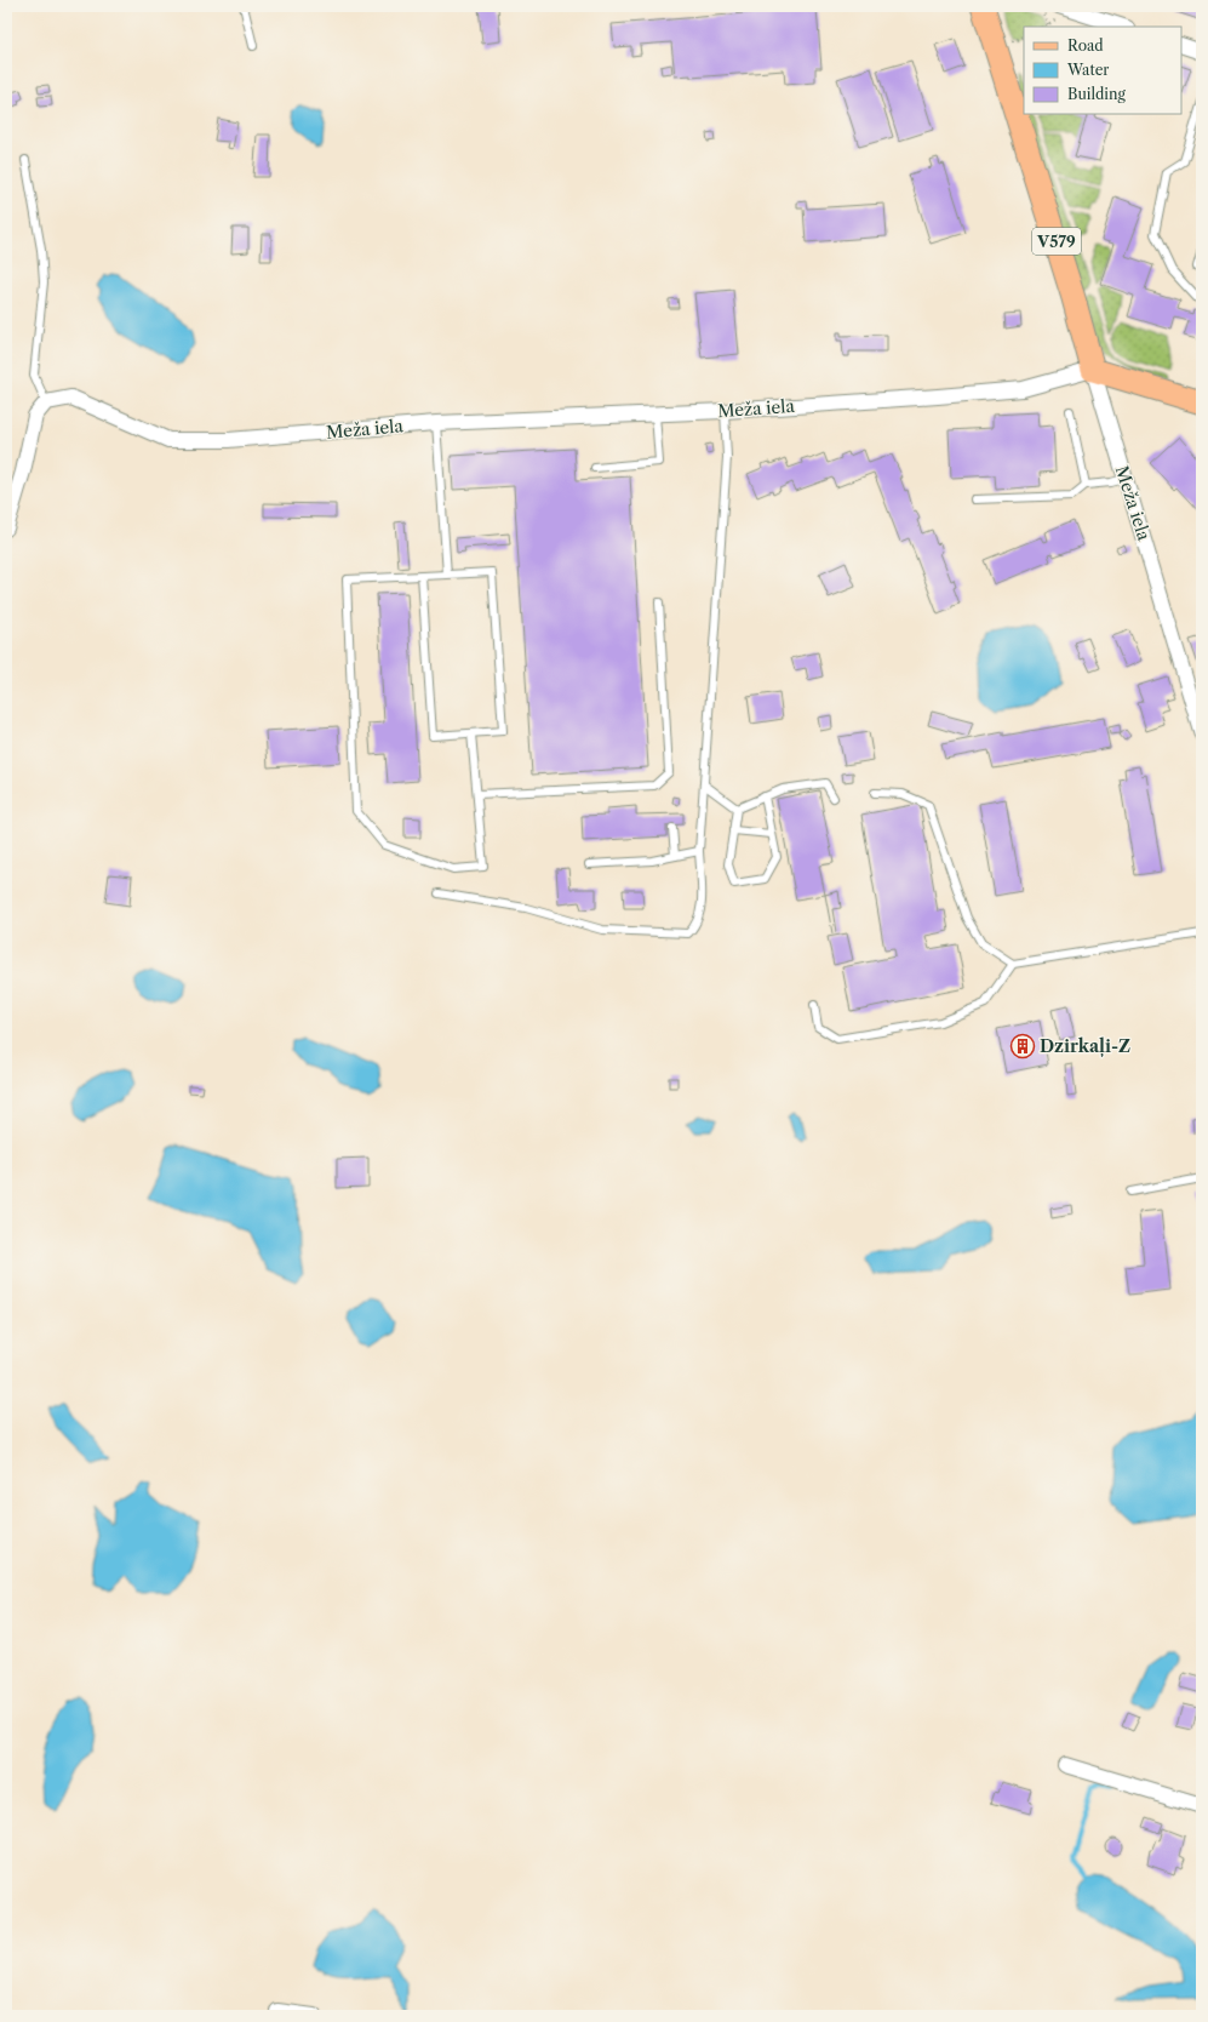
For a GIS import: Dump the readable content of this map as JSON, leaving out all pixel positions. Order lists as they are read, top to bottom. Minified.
{"streets":{"main road":["V579"],"street":["Meža iela"]},"crossings":[["V579","Meža iela"]],"places":{"building":["Dzirkaļi-Z"]},"legend":["Road","Water","Building"]}
